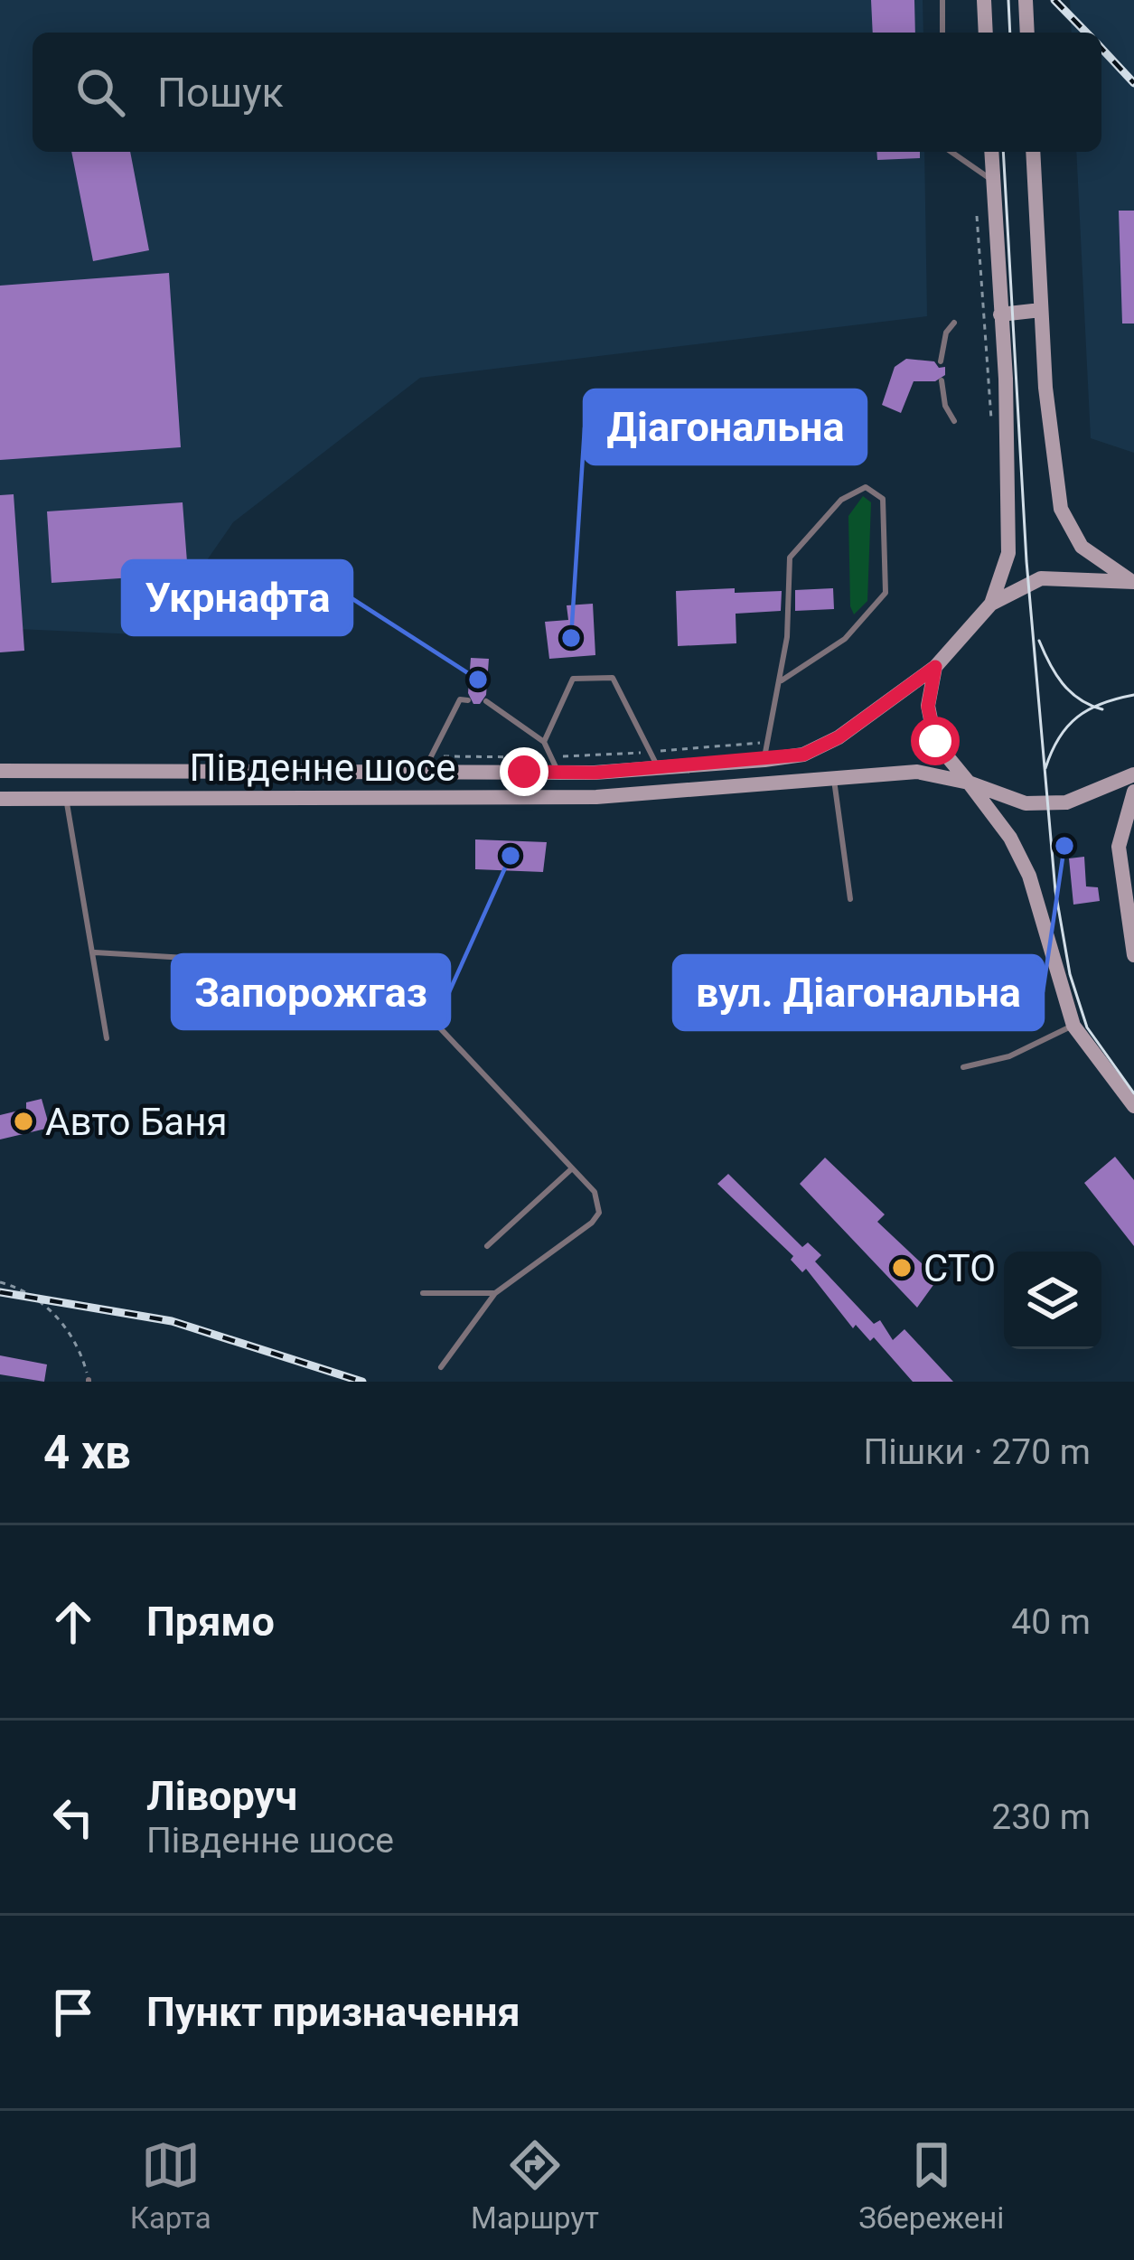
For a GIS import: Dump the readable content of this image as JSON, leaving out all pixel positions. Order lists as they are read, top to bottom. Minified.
{"streets":{"main road":["Південне шосе"]},"places":["Діагональна","Укрнафта","вул. Діагональна","Запорожгаз","Авто Баня","СТО"],"page":{"search":"Пошук","heading":["4 хв","Пішки · 270 m"],"list":[["Прямо","40 m"],["Ліворуч","Південне шосе","230 m"],"Пункт призначення"],"nav":["Карта","Маршрут","Збережені"]}}
